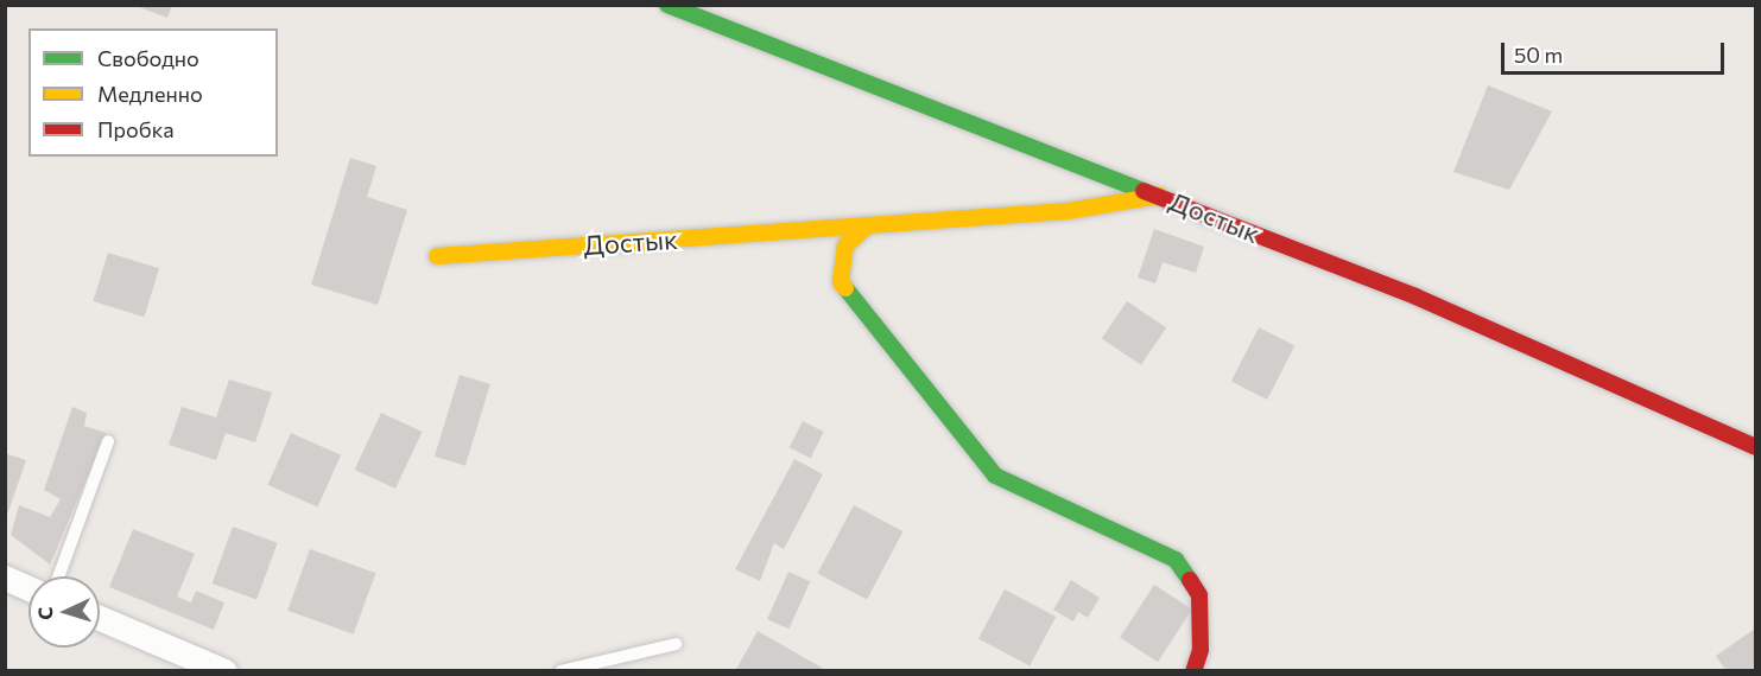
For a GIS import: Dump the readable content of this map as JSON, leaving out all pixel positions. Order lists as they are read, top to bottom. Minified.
{"streets":{"street":["Достык"]},"legend":["Свободно","Медленно","Пробка"],"scale_bar":"50 m","north":"left"}
